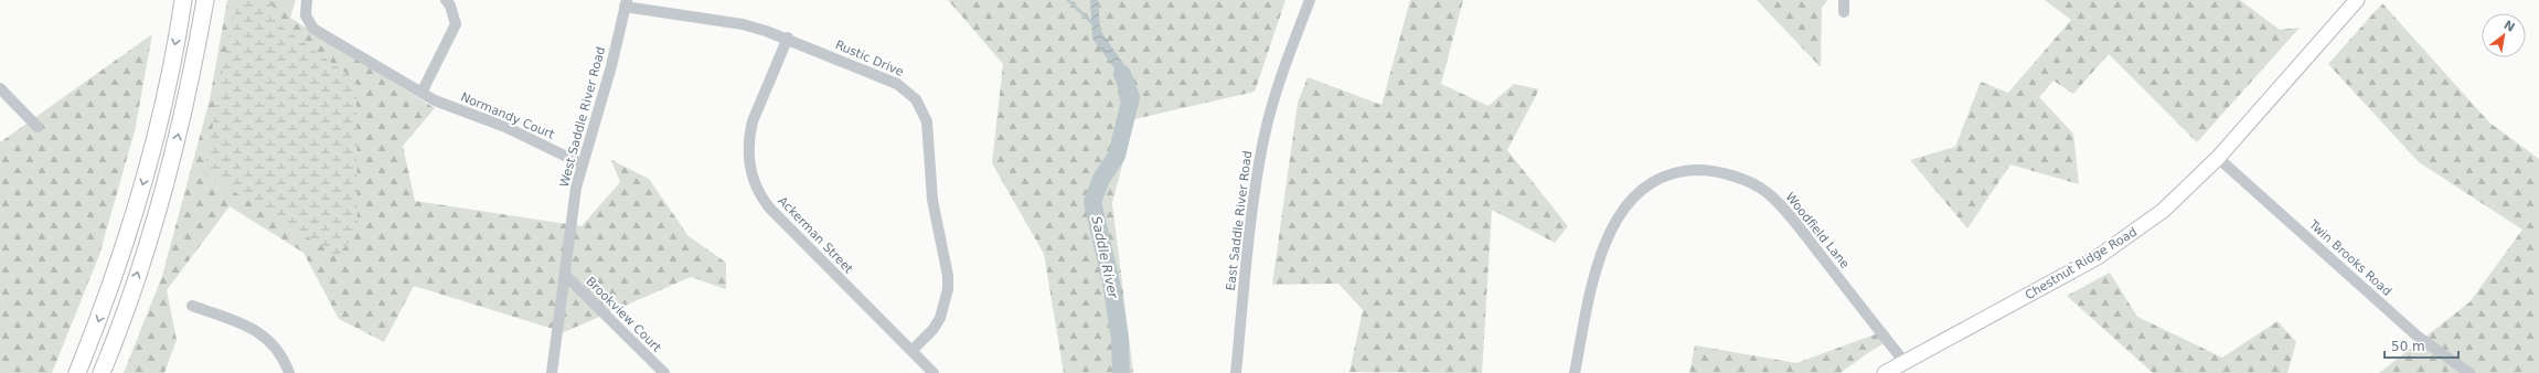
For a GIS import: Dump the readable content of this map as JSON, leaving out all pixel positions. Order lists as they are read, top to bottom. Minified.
{"streets":{"main road":["Chestnut Ridge Road"],"street":["Rustic Drive","Normandy Court","West Saddle River Road","East Saddle River Road","Woodfield Lane","Ackerman Street","Twin Brooks Road","Brookview Court"]},"crossings":[["Rustic Drive","West Saddle River Road"],["Rustic Drive","Ackerman Street"],["Normandy Court","West Saddle River Road"],["West Saddle River Road","Brookview Court"],["Woodfield Lane","Chestnut Ridge Road"],["Twin Brooks Road","Chestnut Ridge Road"]],"water":["Saddle River"],"scale_bar":"50 m","north":"top right"}
